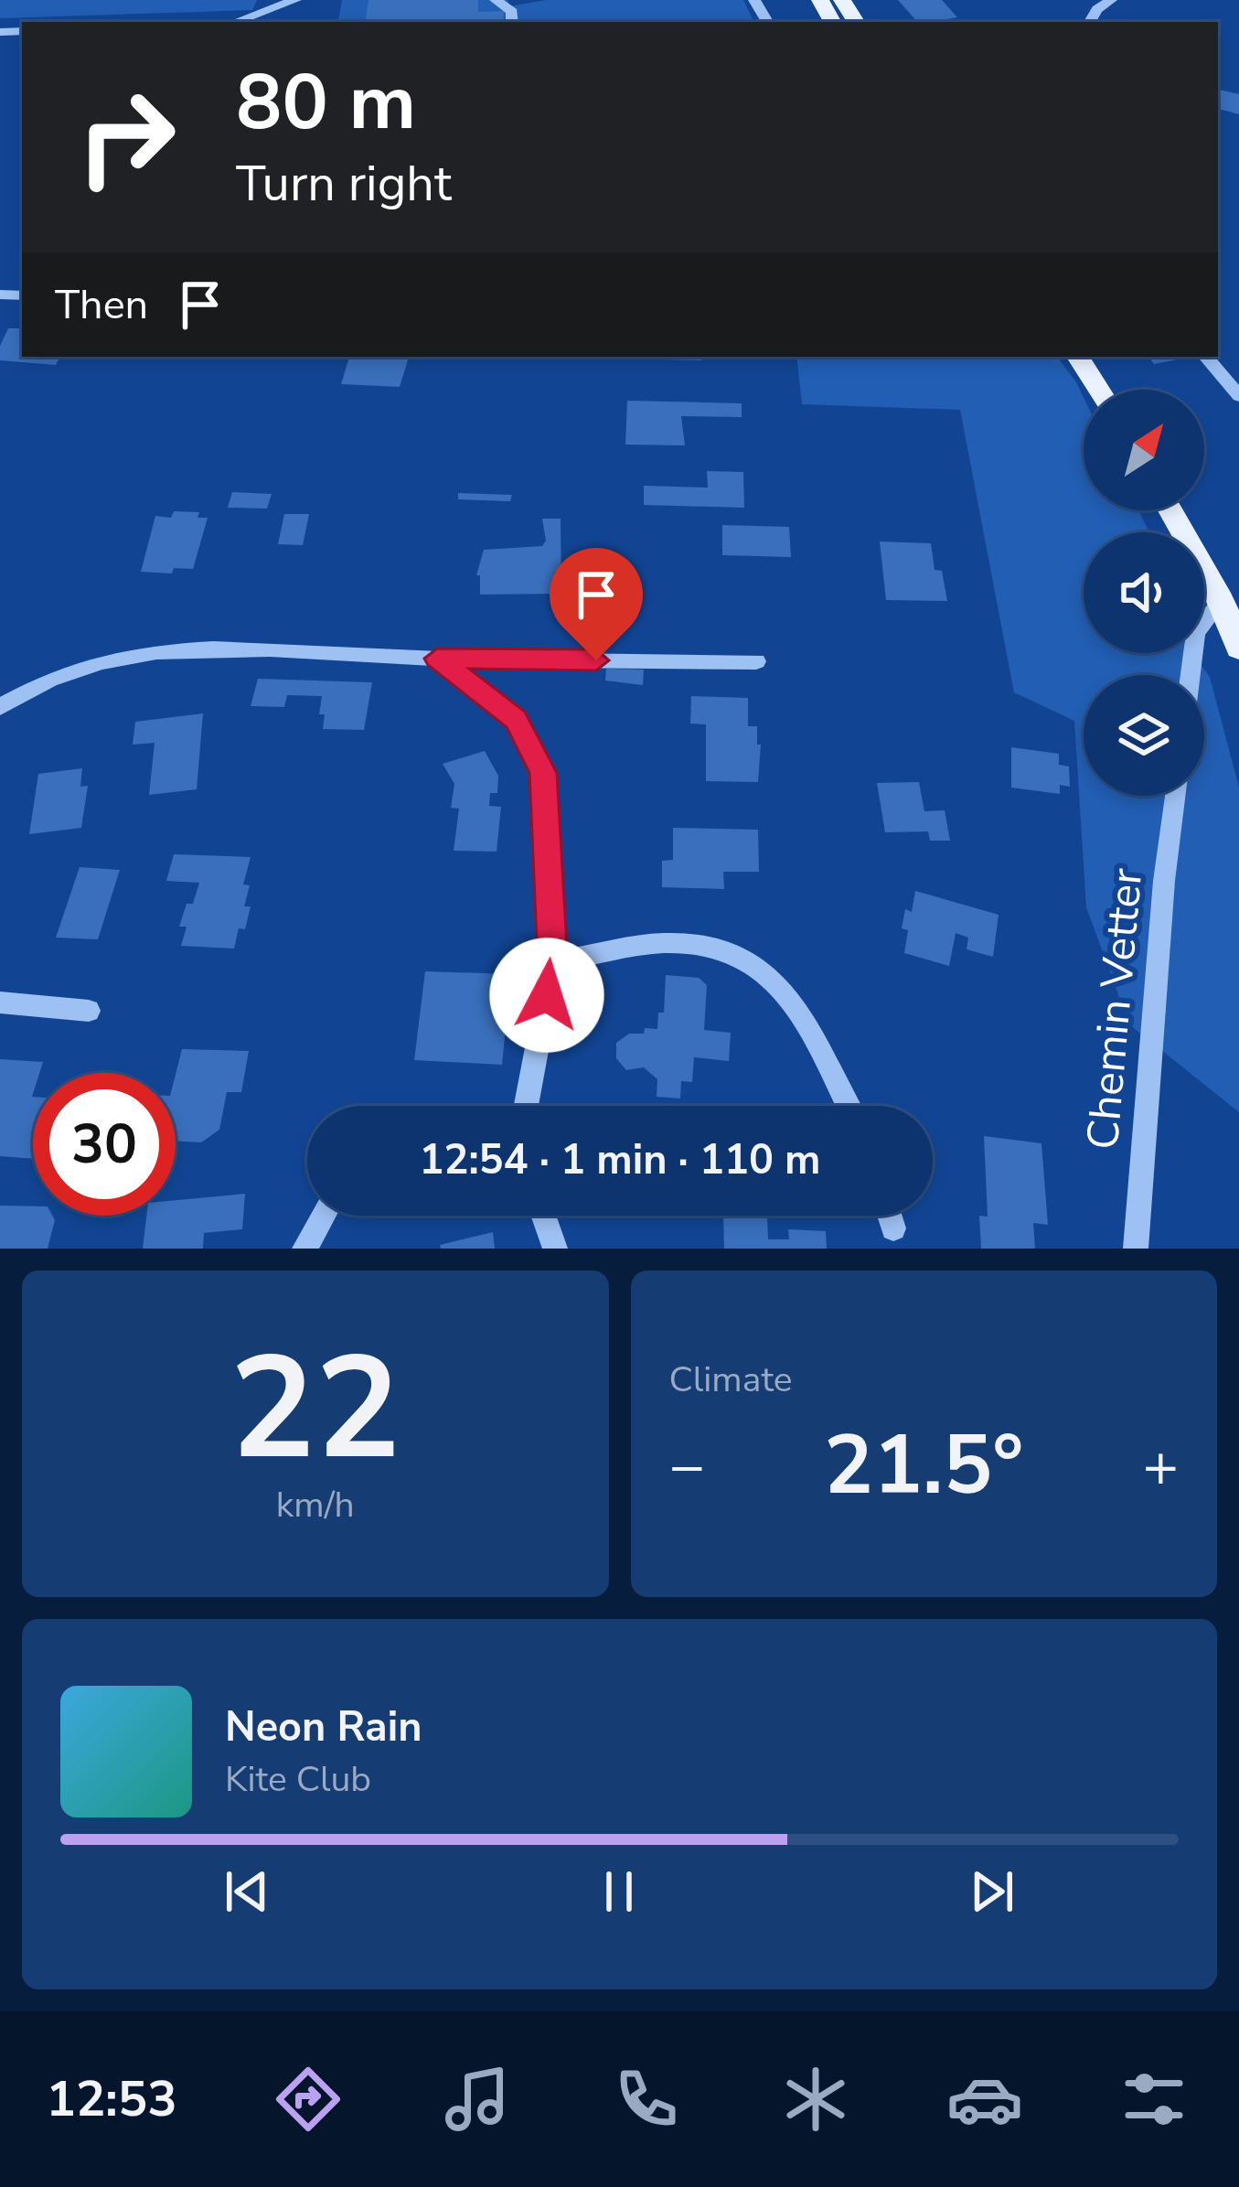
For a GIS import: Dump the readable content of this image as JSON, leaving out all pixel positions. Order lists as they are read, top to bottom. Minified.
{"streets":{"street":["Chemin Vetter"]},"north":"top right","page":{"turn":["80 m","Turn right"],"then":"Then","limit":"30","trip":"12:54 · 1 min · 110 m","tile":[["22","km/h"],"Climate"],"heat":["−","21.5°","+"],"song":["Neon Rain","Kite Club"],"tabs":"12:53"}}
